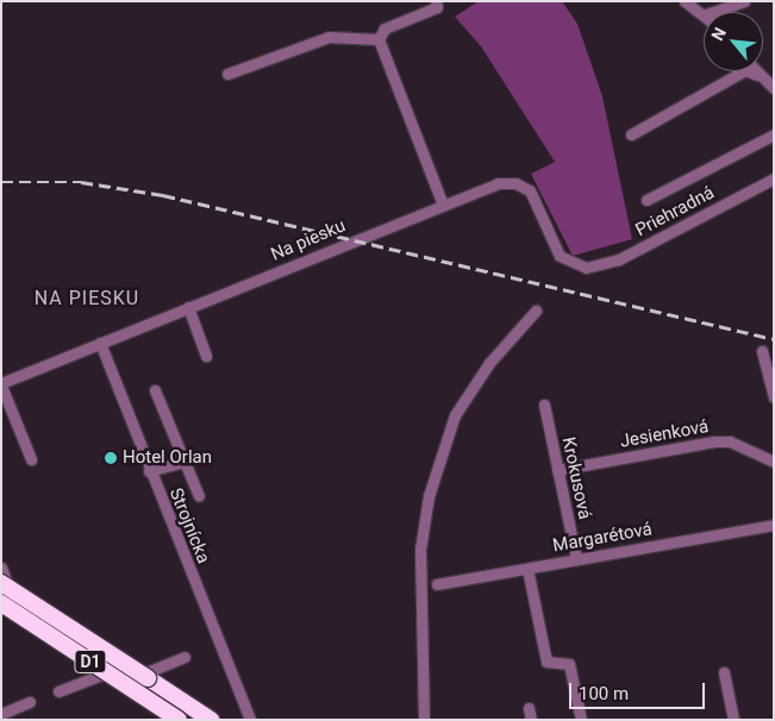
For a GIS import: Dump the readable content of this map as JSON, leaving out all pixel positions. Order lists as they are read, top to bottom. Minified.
{"streets":{"highway":["D1"],"street":["Priehradná","Na piesku","Jesienková","Krokusová","Strojnícka","Margarétová"]},"crossings":[["Priehradná","Na piesku"],["Na piesku","Strojnícka"],["Jesienková","Krokusová"],["Krokusová","Margarétová"]],"districts":["NA PIESKU"],"places":["Hotel Orlan"],"scale_bar":"100 m","north":"top left"}
